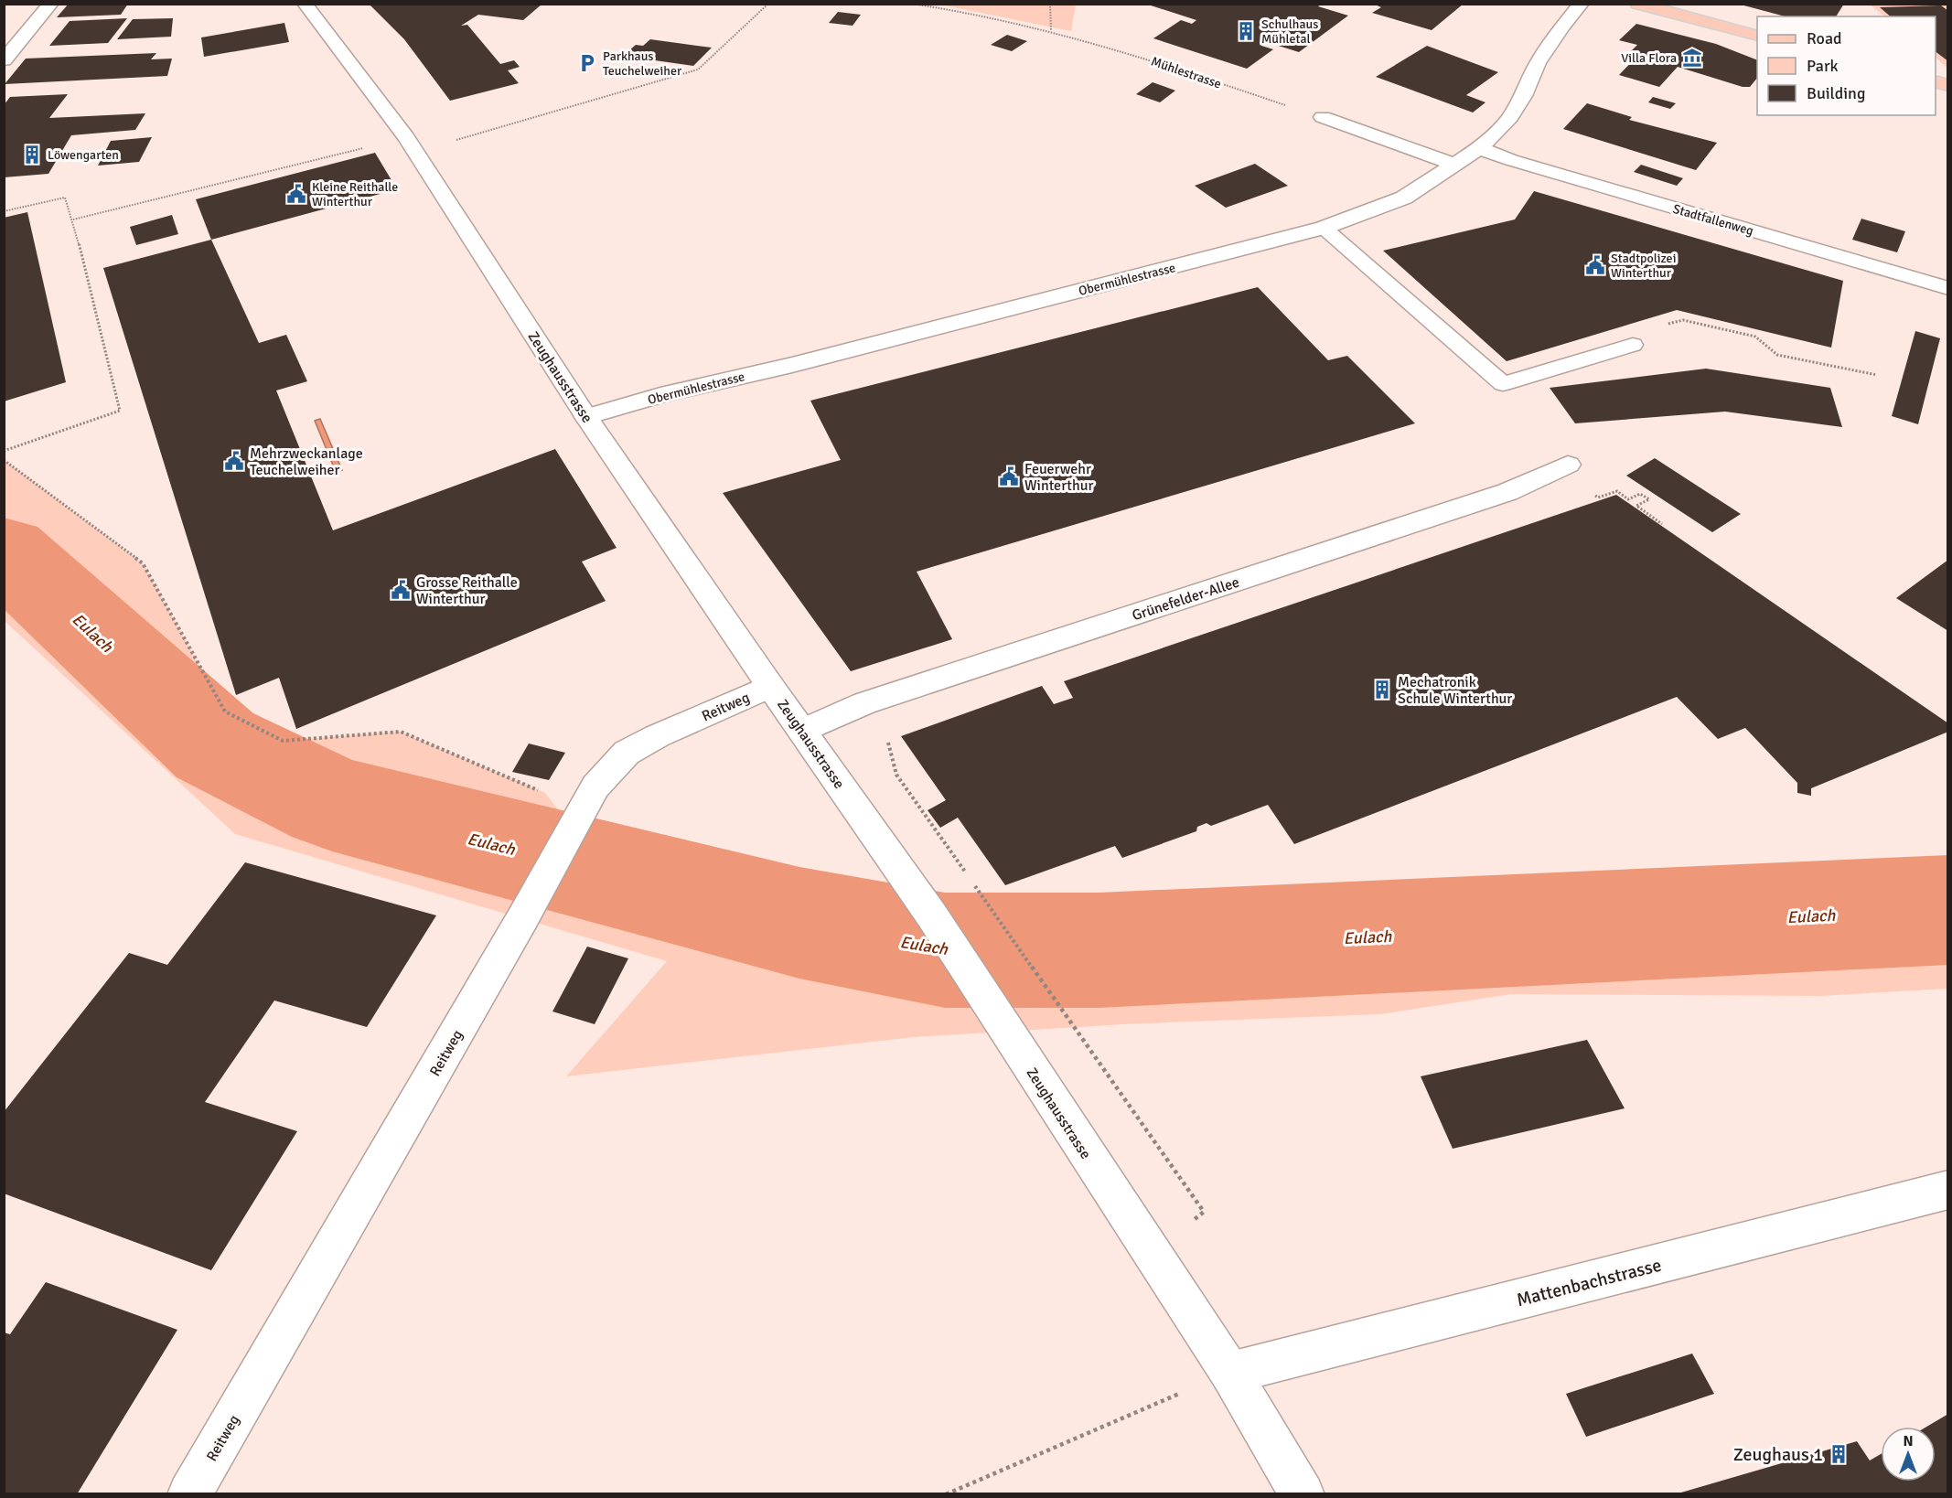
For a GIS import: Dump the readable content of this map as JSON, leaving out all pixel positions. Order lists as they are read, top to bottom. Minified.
{"streets":{"street":["Stadtfallenweg","Obermühlestrasse","Zeughausstrasse","Grünefelder-Allee","Reitweg","Mattenbachstrasse"],"path":["Mühlestrasse"]},"crossings":[["Stadtfallenweg","Obermühlestrasse"],["Obermühlestrasse","Zeughausstrasse"],["Zeughausstrasse","Grünefelder-Allee"],["Zeughausstrasse","Reitweg"],["Zeughausstrasse","Mattenbachstrasse"]],"water":["Eulach"],"places":{"building":["Schulhaus Mühletal","Löwengarten","Mechatronik Schule Winterthur","Zeughaus 1"],"museum":["Villa Flora"],"parking":["Parkhaus Teuchelweiher"],"public building":["Kleine Reithalle Winterthur","Stadtpolizei Winterthur","Mehrzweckanlage Teuchelweiher","Feuerwehr Winterthur","Grosse Reithalle Winterthur"]},"legend":["Road","Park","Building"],"north":"top"}
